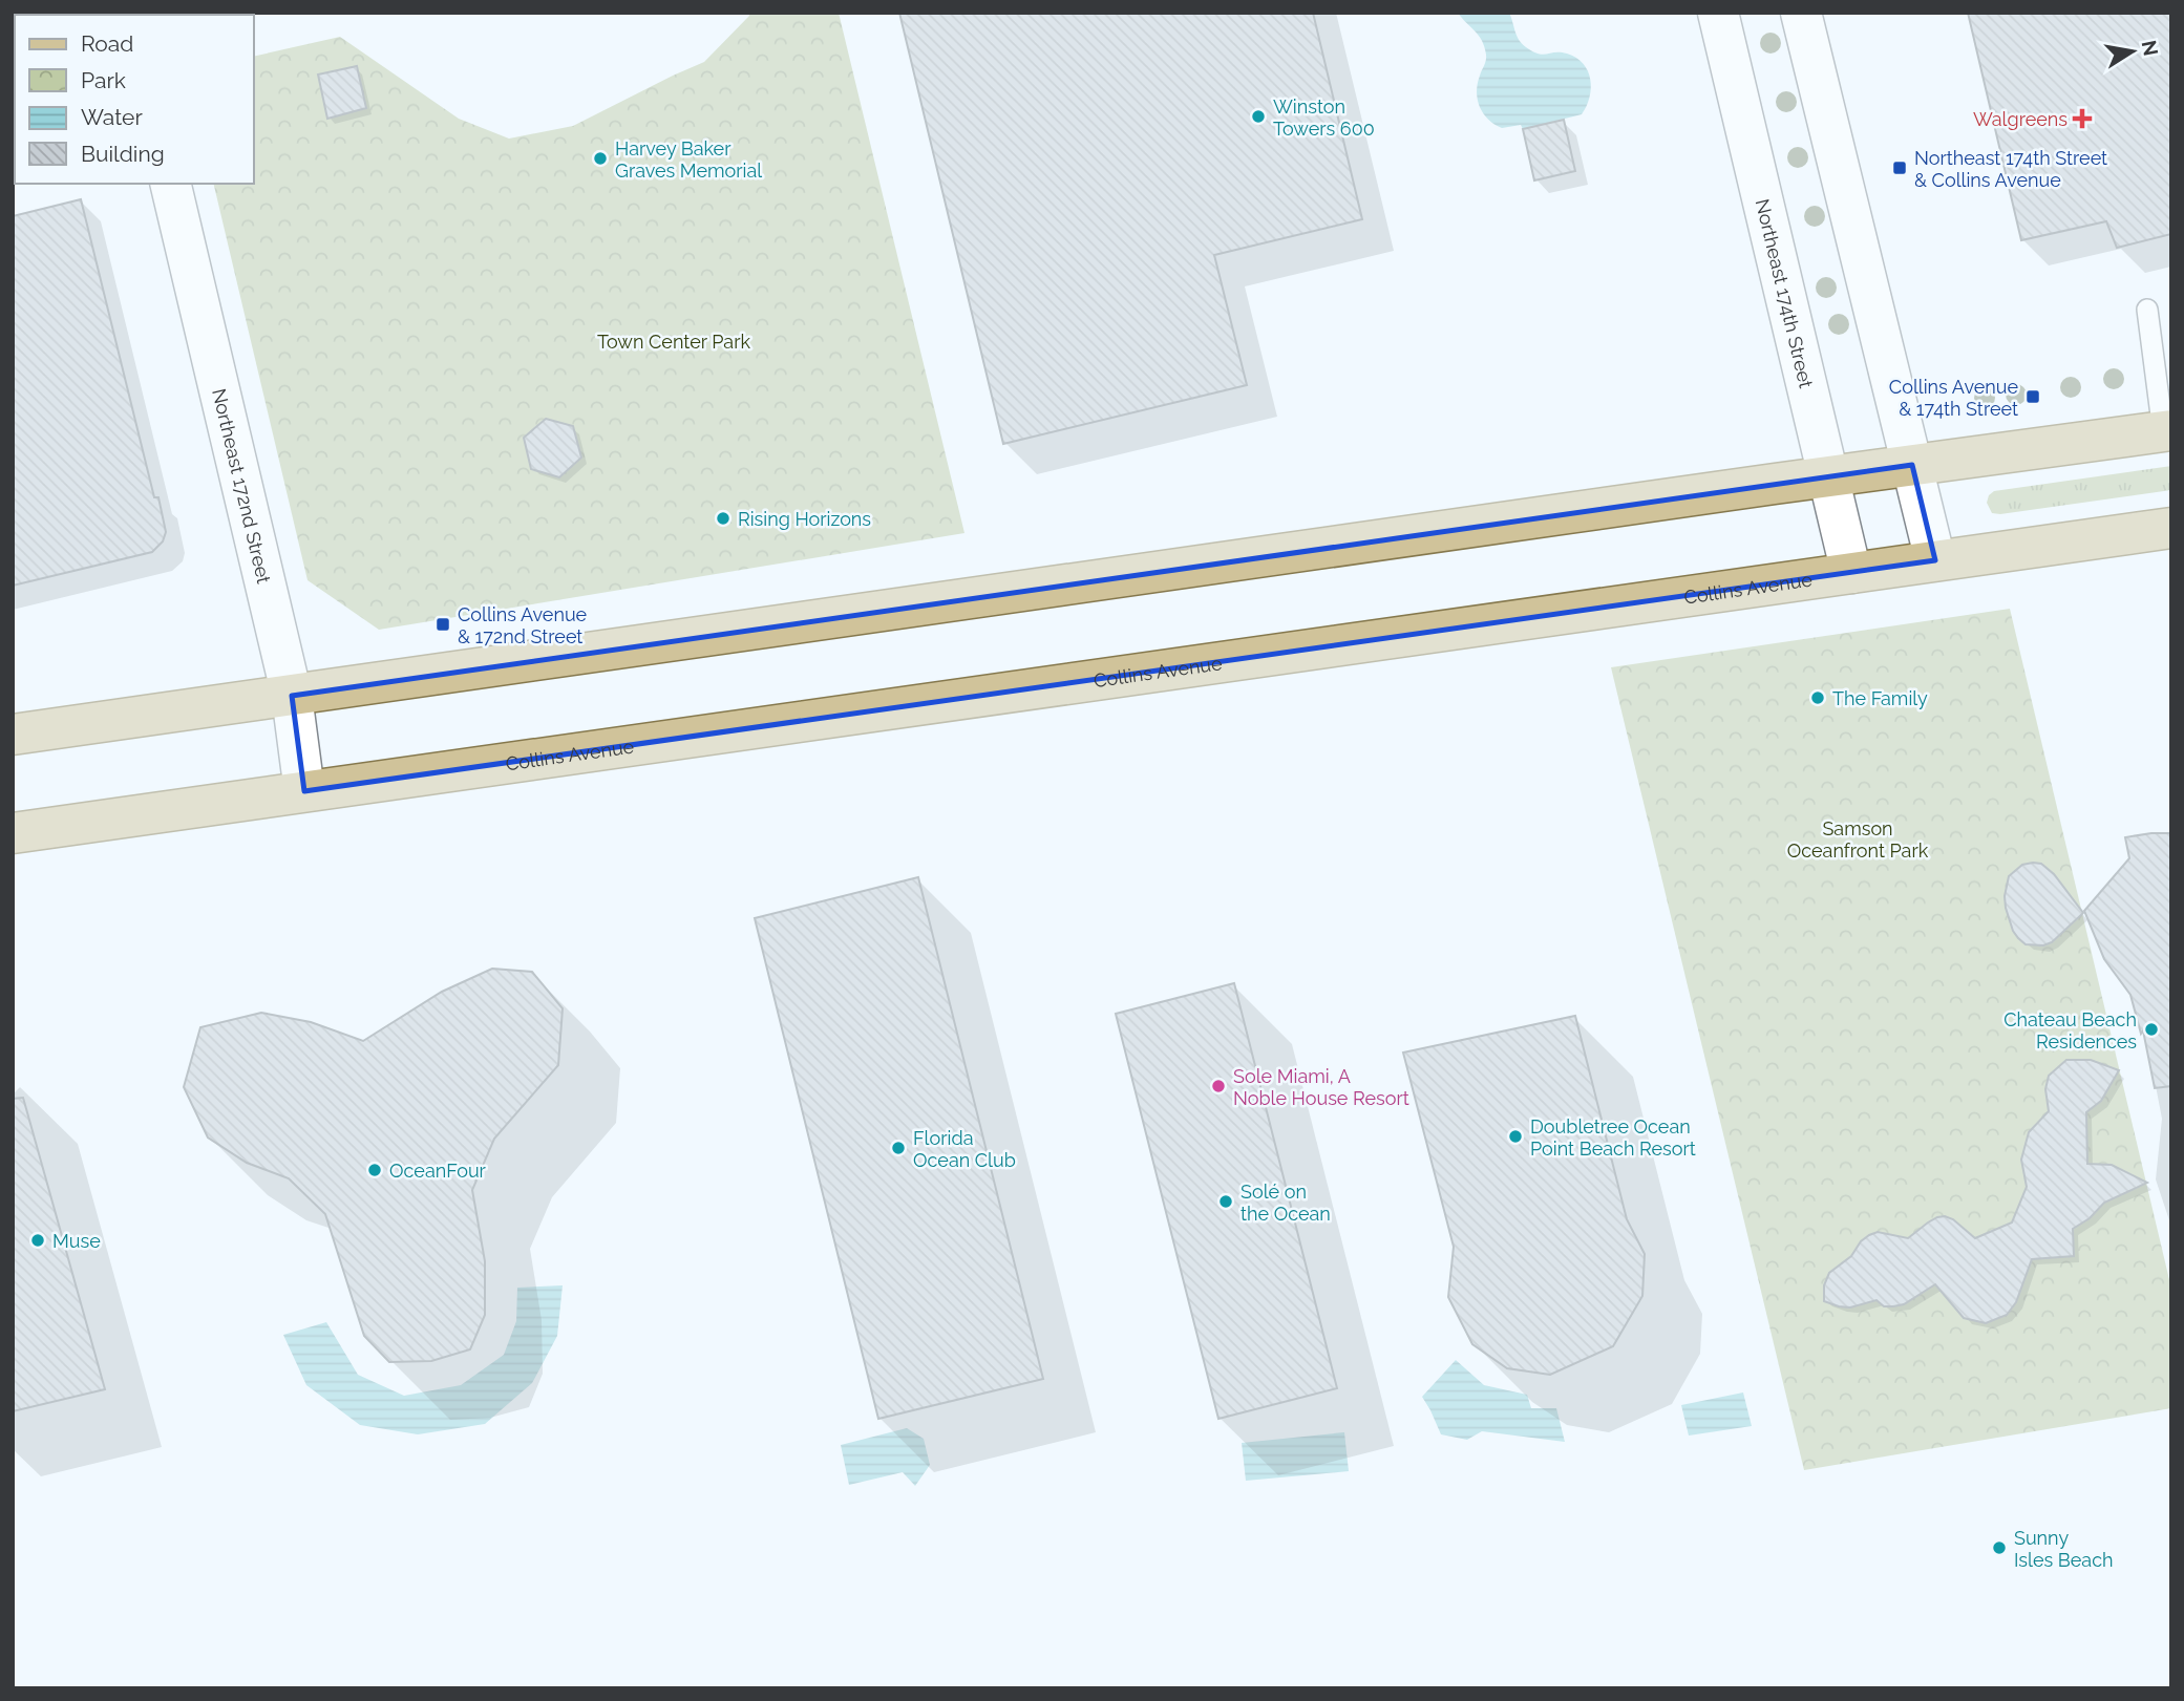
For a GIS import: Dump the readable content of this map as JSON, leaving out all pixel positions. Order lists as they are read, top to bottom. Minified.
{"streets":{"main road":["Collins Avenue"],"street":["Northeast 174th Street","Northeast 172nd Street"]},"crossings":[["Northeast 174th Street","Collins Avenue"],["Northeast 172nd Street","Collins Avenue"]],"parks":["Town Center Park","Samson Oceanfront Park"],"places":{"other":["Winston Towers 600","Harvey Baker Graves Memorial","Rising Horizons","The Family","Chateau Beach Residences","Sole Miami, A Noble House Resort","Doubletree Ocean Point Beach Resort","Florida Ocean Club","OceanFour","Solé on the Ocean","Muse","Sunny Isles Beach"],"health":["Walgreens"],"transit":["Northeast 174th Street & Collins Avenue","Collins Avenue & 174th Street","Collins Avenue & 172nd Street"]},"legend":["Road","Park","Water","Building"],"north":"right"}
